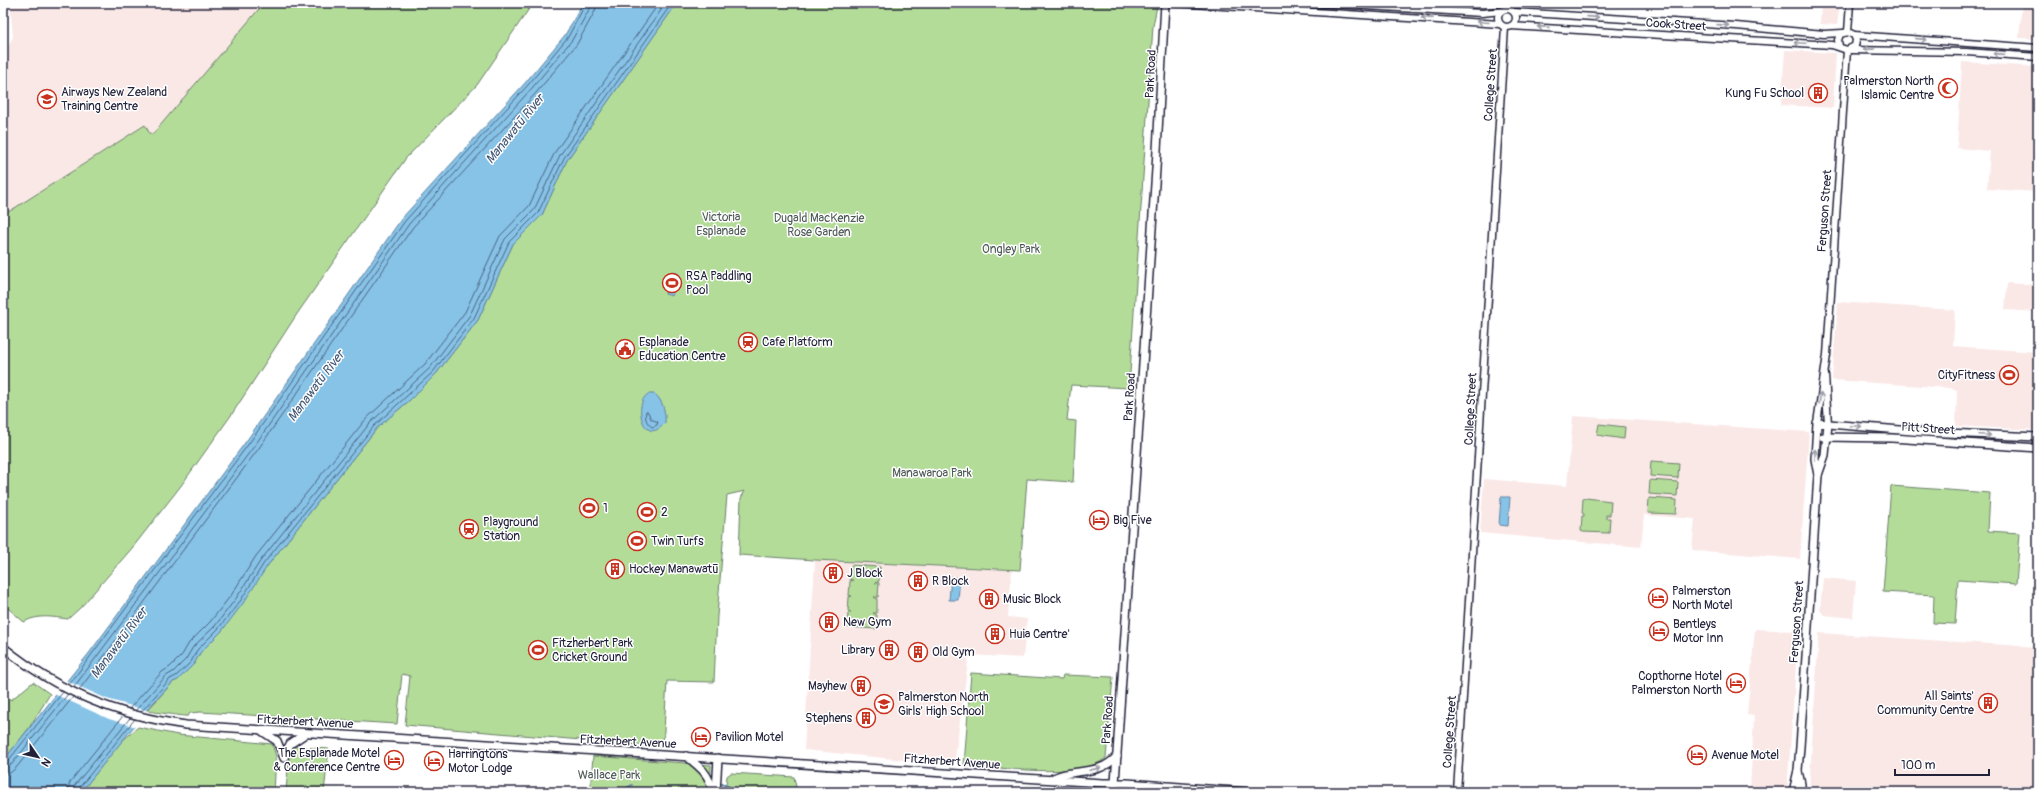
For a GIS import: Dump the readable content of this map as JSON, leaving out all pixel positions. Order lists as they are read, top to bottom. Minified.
{"streets":{"main road":["Park Road","Ferguson Street","Pitt Street","Fitzherbert Avenue"],"street":["Cook Street","College Street"]},"crossings":[["Cook Street","College Street"],["Cook Street","Ferguson Street"],["Park Road","Fitzherbert Avenue"],["Ferguson Street","Pitt Street"]],"water":["Manawatū River"],"parks":["Victoria Esplanade","Dugald MacKenzie Rose Garden","Ongley Park","Manawaroa Park","Wallace Park"],"places":{"mosque":["Palmerston North Islamic Centre"],"building":["Kung Fu School","Hockey Manawatū","J Block","R Block","Music Block","New Gym","Huia Centre'","Library","Old Gym","Mayhew","All Saints' Community Centre","Stephens"],"school or university":["Airways New Zealand Training Centre","Palmerston North Girls' High School"],"sports":["RSA Paddling Pool","CityFitness","1","2","Twin Turfs","Fitzherbert Park Cricket Ground"],"station":["Cafe Platform","Playground Station"],"public building":["Esplanade Education Centre"],"hotel":["Big Five","Palmerston North Motel","Bentleys Motor Inn","Copthorne Hotel Palmerston North","Pavilion Motel","Avenue Motel","The Esplanade Motel & Conference Centre","Harringtons Motor Lodge"]},"scale_bar":"100 m","north":"bottom right"}
